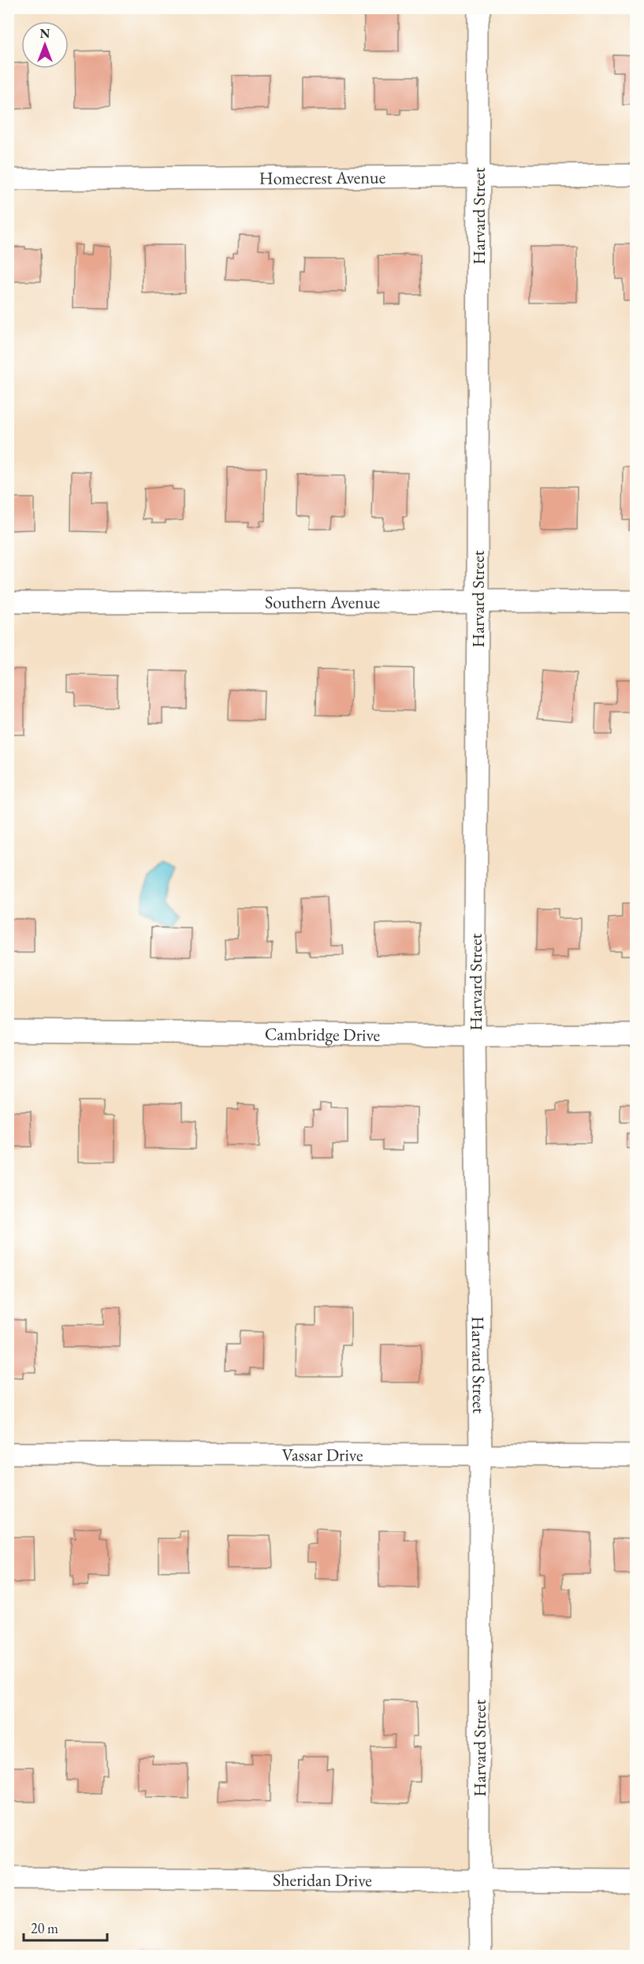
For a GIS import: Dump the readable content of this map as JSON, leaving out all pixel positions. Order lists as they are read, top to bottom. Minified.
{"streets":{"street":["Homecrest Avenue","Harvard Street","Southern Avenue","Cambridge Drive","Vassar Drive","Sheridan Drive"]},"crossings":[["Homecrest Avenue","Harvard Street"],["Harvard Street","Southern Avenue"],["Harvard Street","Cambridge Drive"],["Harvard Street","Vassar Drive"],["Harvard Street","Sheridan Drive"]],"scale_bar":"20 m","north":"top"}
